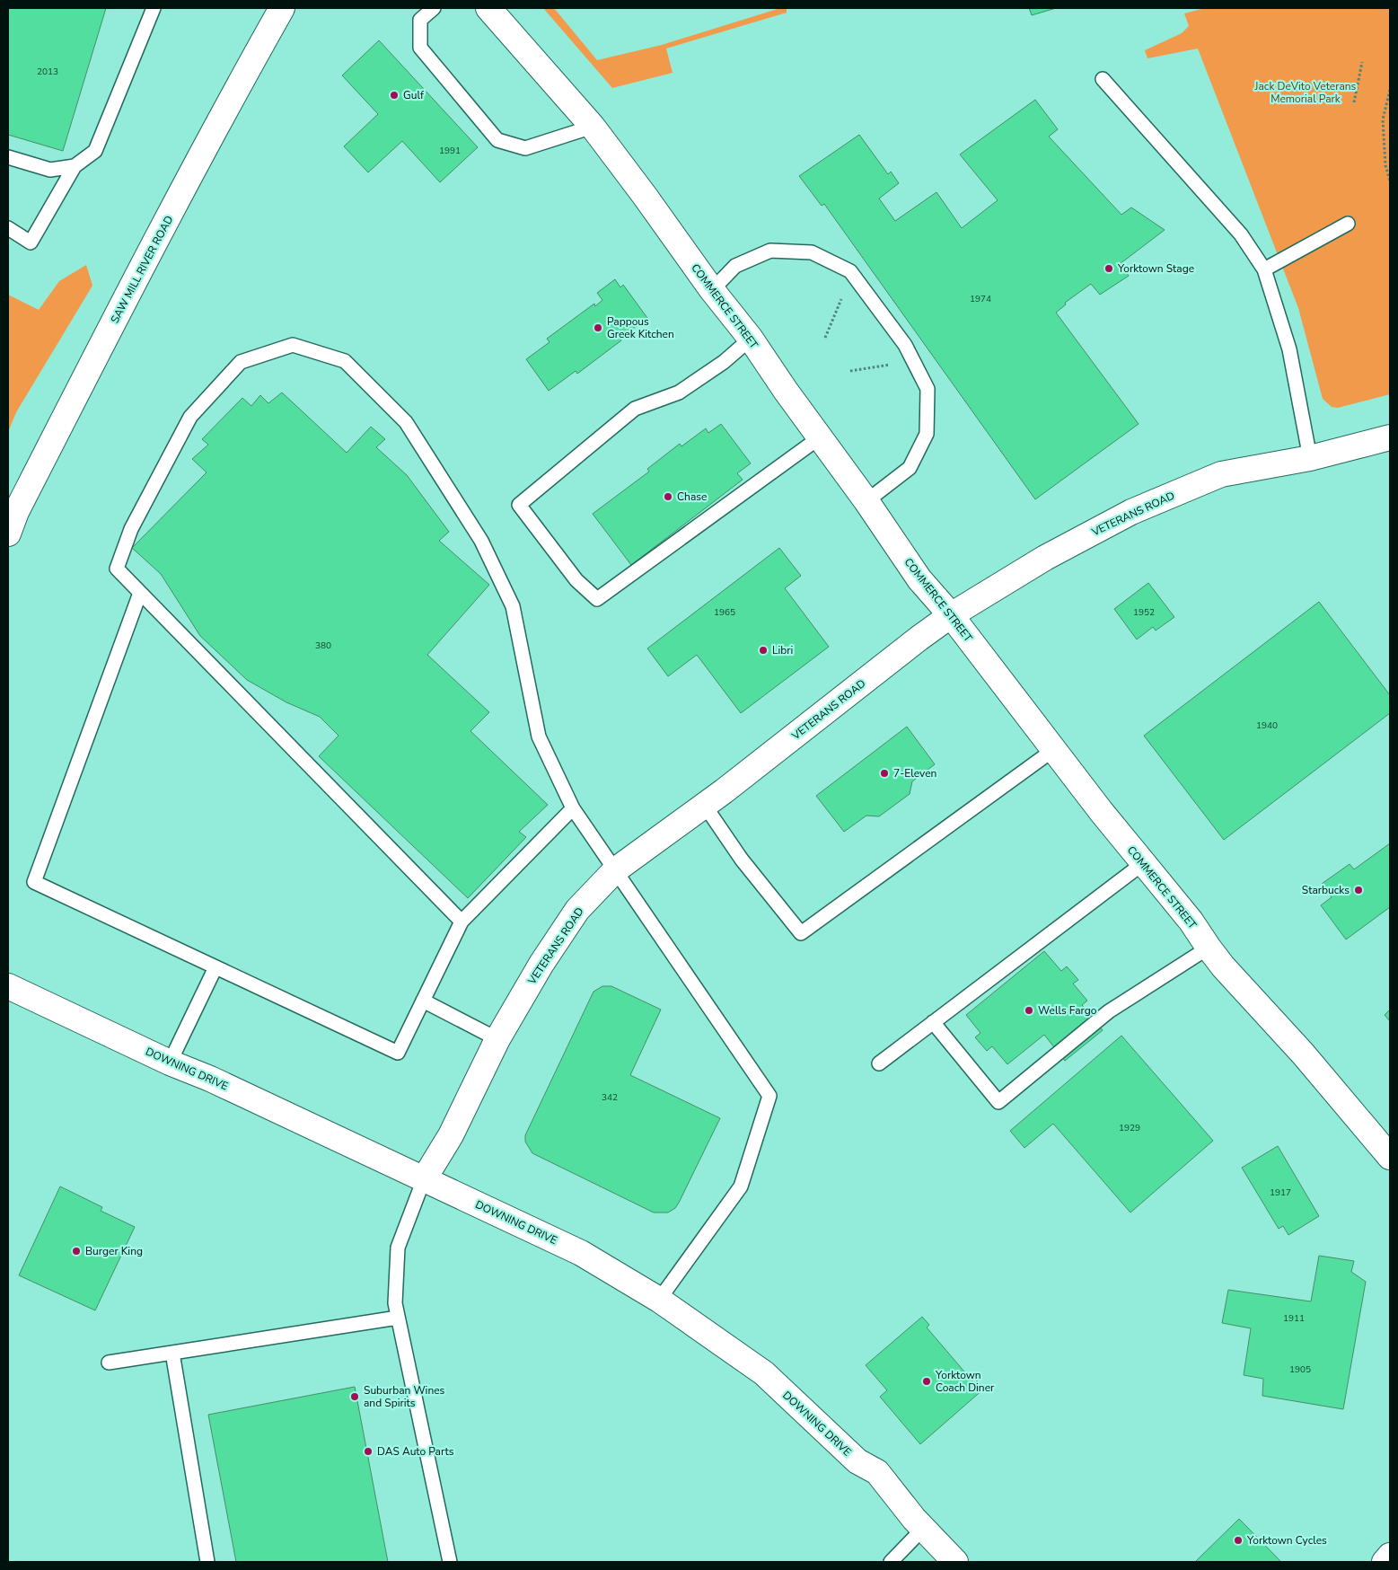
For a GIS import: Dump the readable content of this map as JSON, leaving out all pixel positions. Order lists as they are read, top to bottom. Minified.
{"streets":{"street":["SAW MILL RIVER ROAD","COMMERCE STREET","VETERANS ROAD","DOWNING DRIVE"]},"crossings":[["COMMERCE STREET","VETERANS ROAD"],["VETERANS ROAD","DOWNING DRIVE"]],"parks":["Jack DeVito Veterans Memorial Park"],"places":["Gulf","Yorktown Stage","Pappous Greek Kitchen","Chase","Libri","7-Eleven","Starbucks","Wells Fargo","Burger King","Yorktown Coach Diner","Suburban Wines and Spirits","DAS Auto Parts","Yorktown Cycles"],"house_numbers":["2013","1991","1974","1965","1952","380","1940","342","1929","1917","1911","1905"]}
